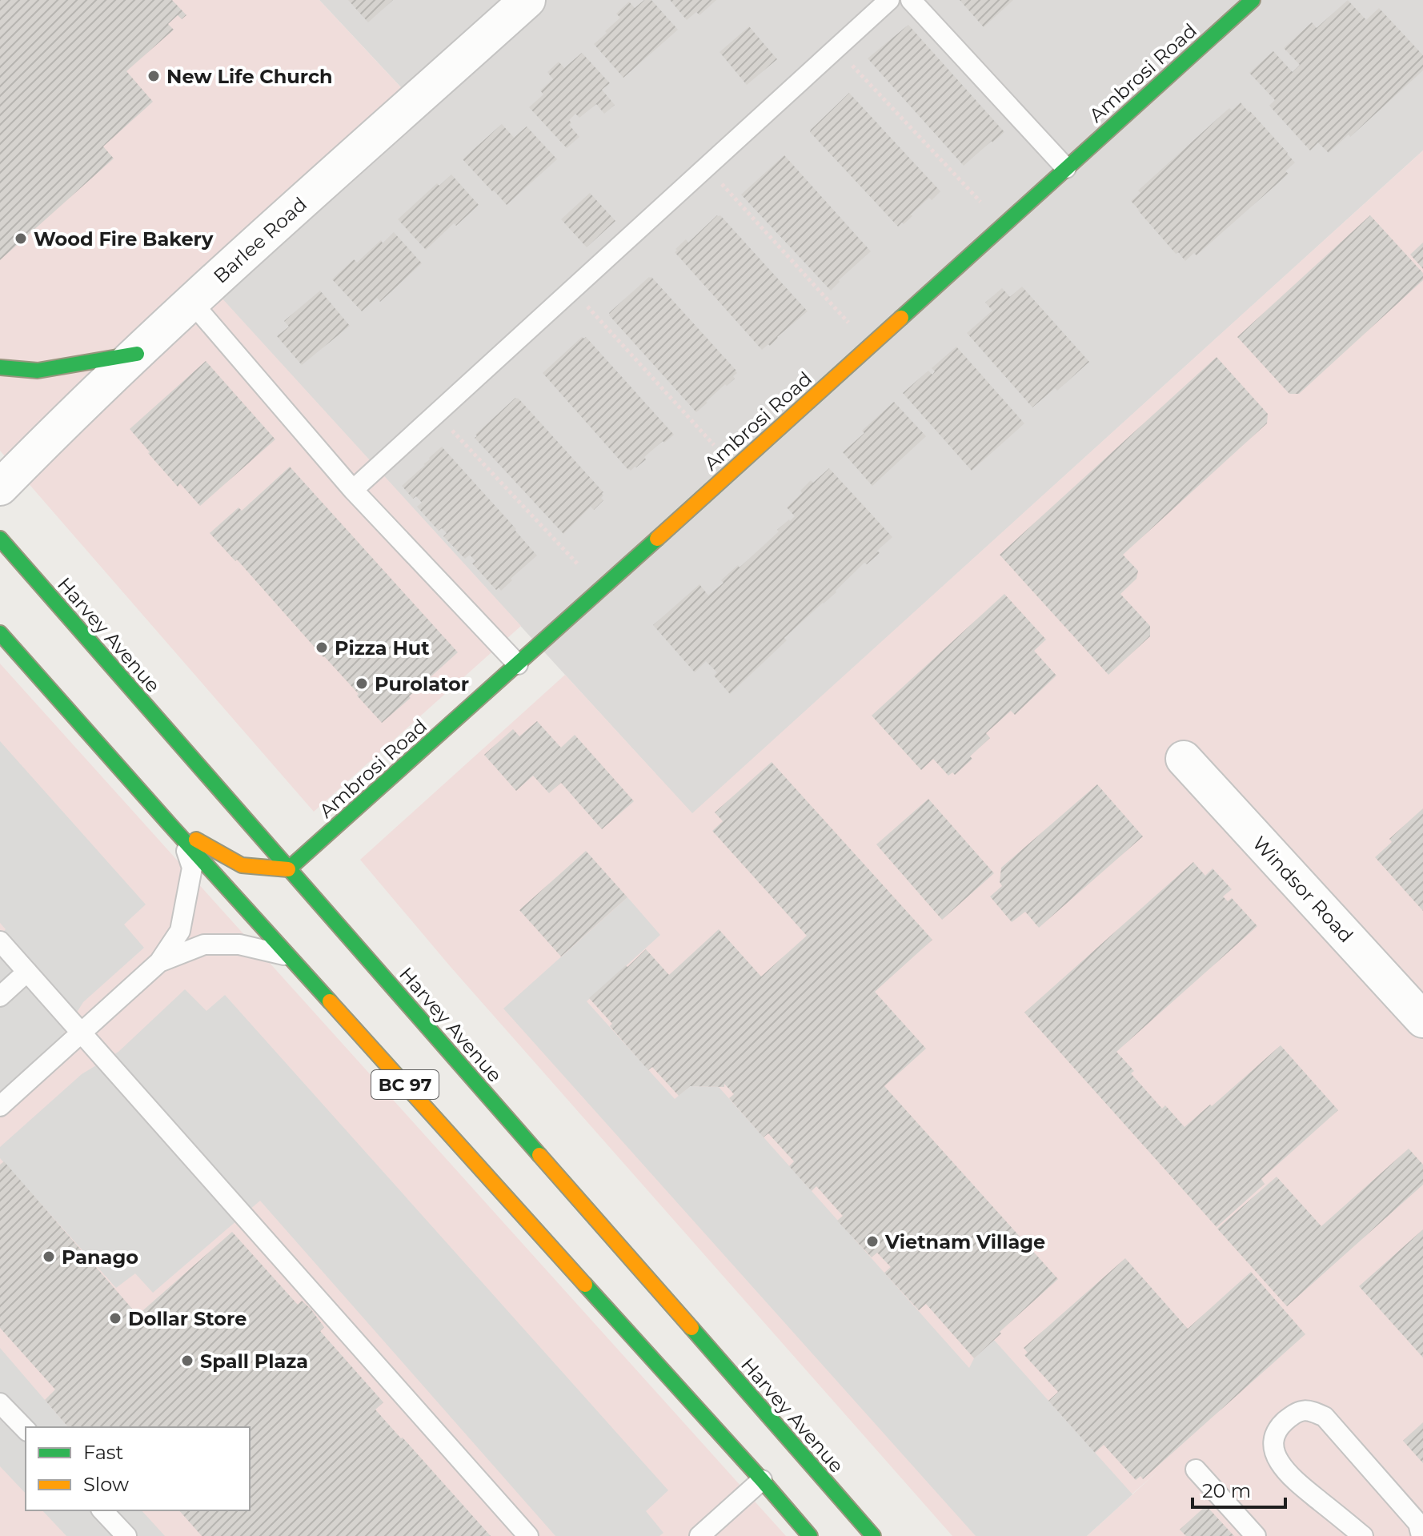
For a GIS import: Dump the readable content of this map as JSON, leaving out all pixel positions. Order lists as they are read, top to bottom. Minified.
{"streets":{"main road":["Ambrosi Road","Harvey Avenue","BC 97"],"street":["Barlee Road","Windsor Road"]},"crossings":[["Ambrosi Road","Harvey Avenue"]],"places":["New Life Church","Wood Fire Bakery","Pizza Hut","Purolator","Vietnam Village","Panago","Dollar Store","Spall Plaza"],"legend":["Fast","Slow"],"scale_bar":"20 m"}
